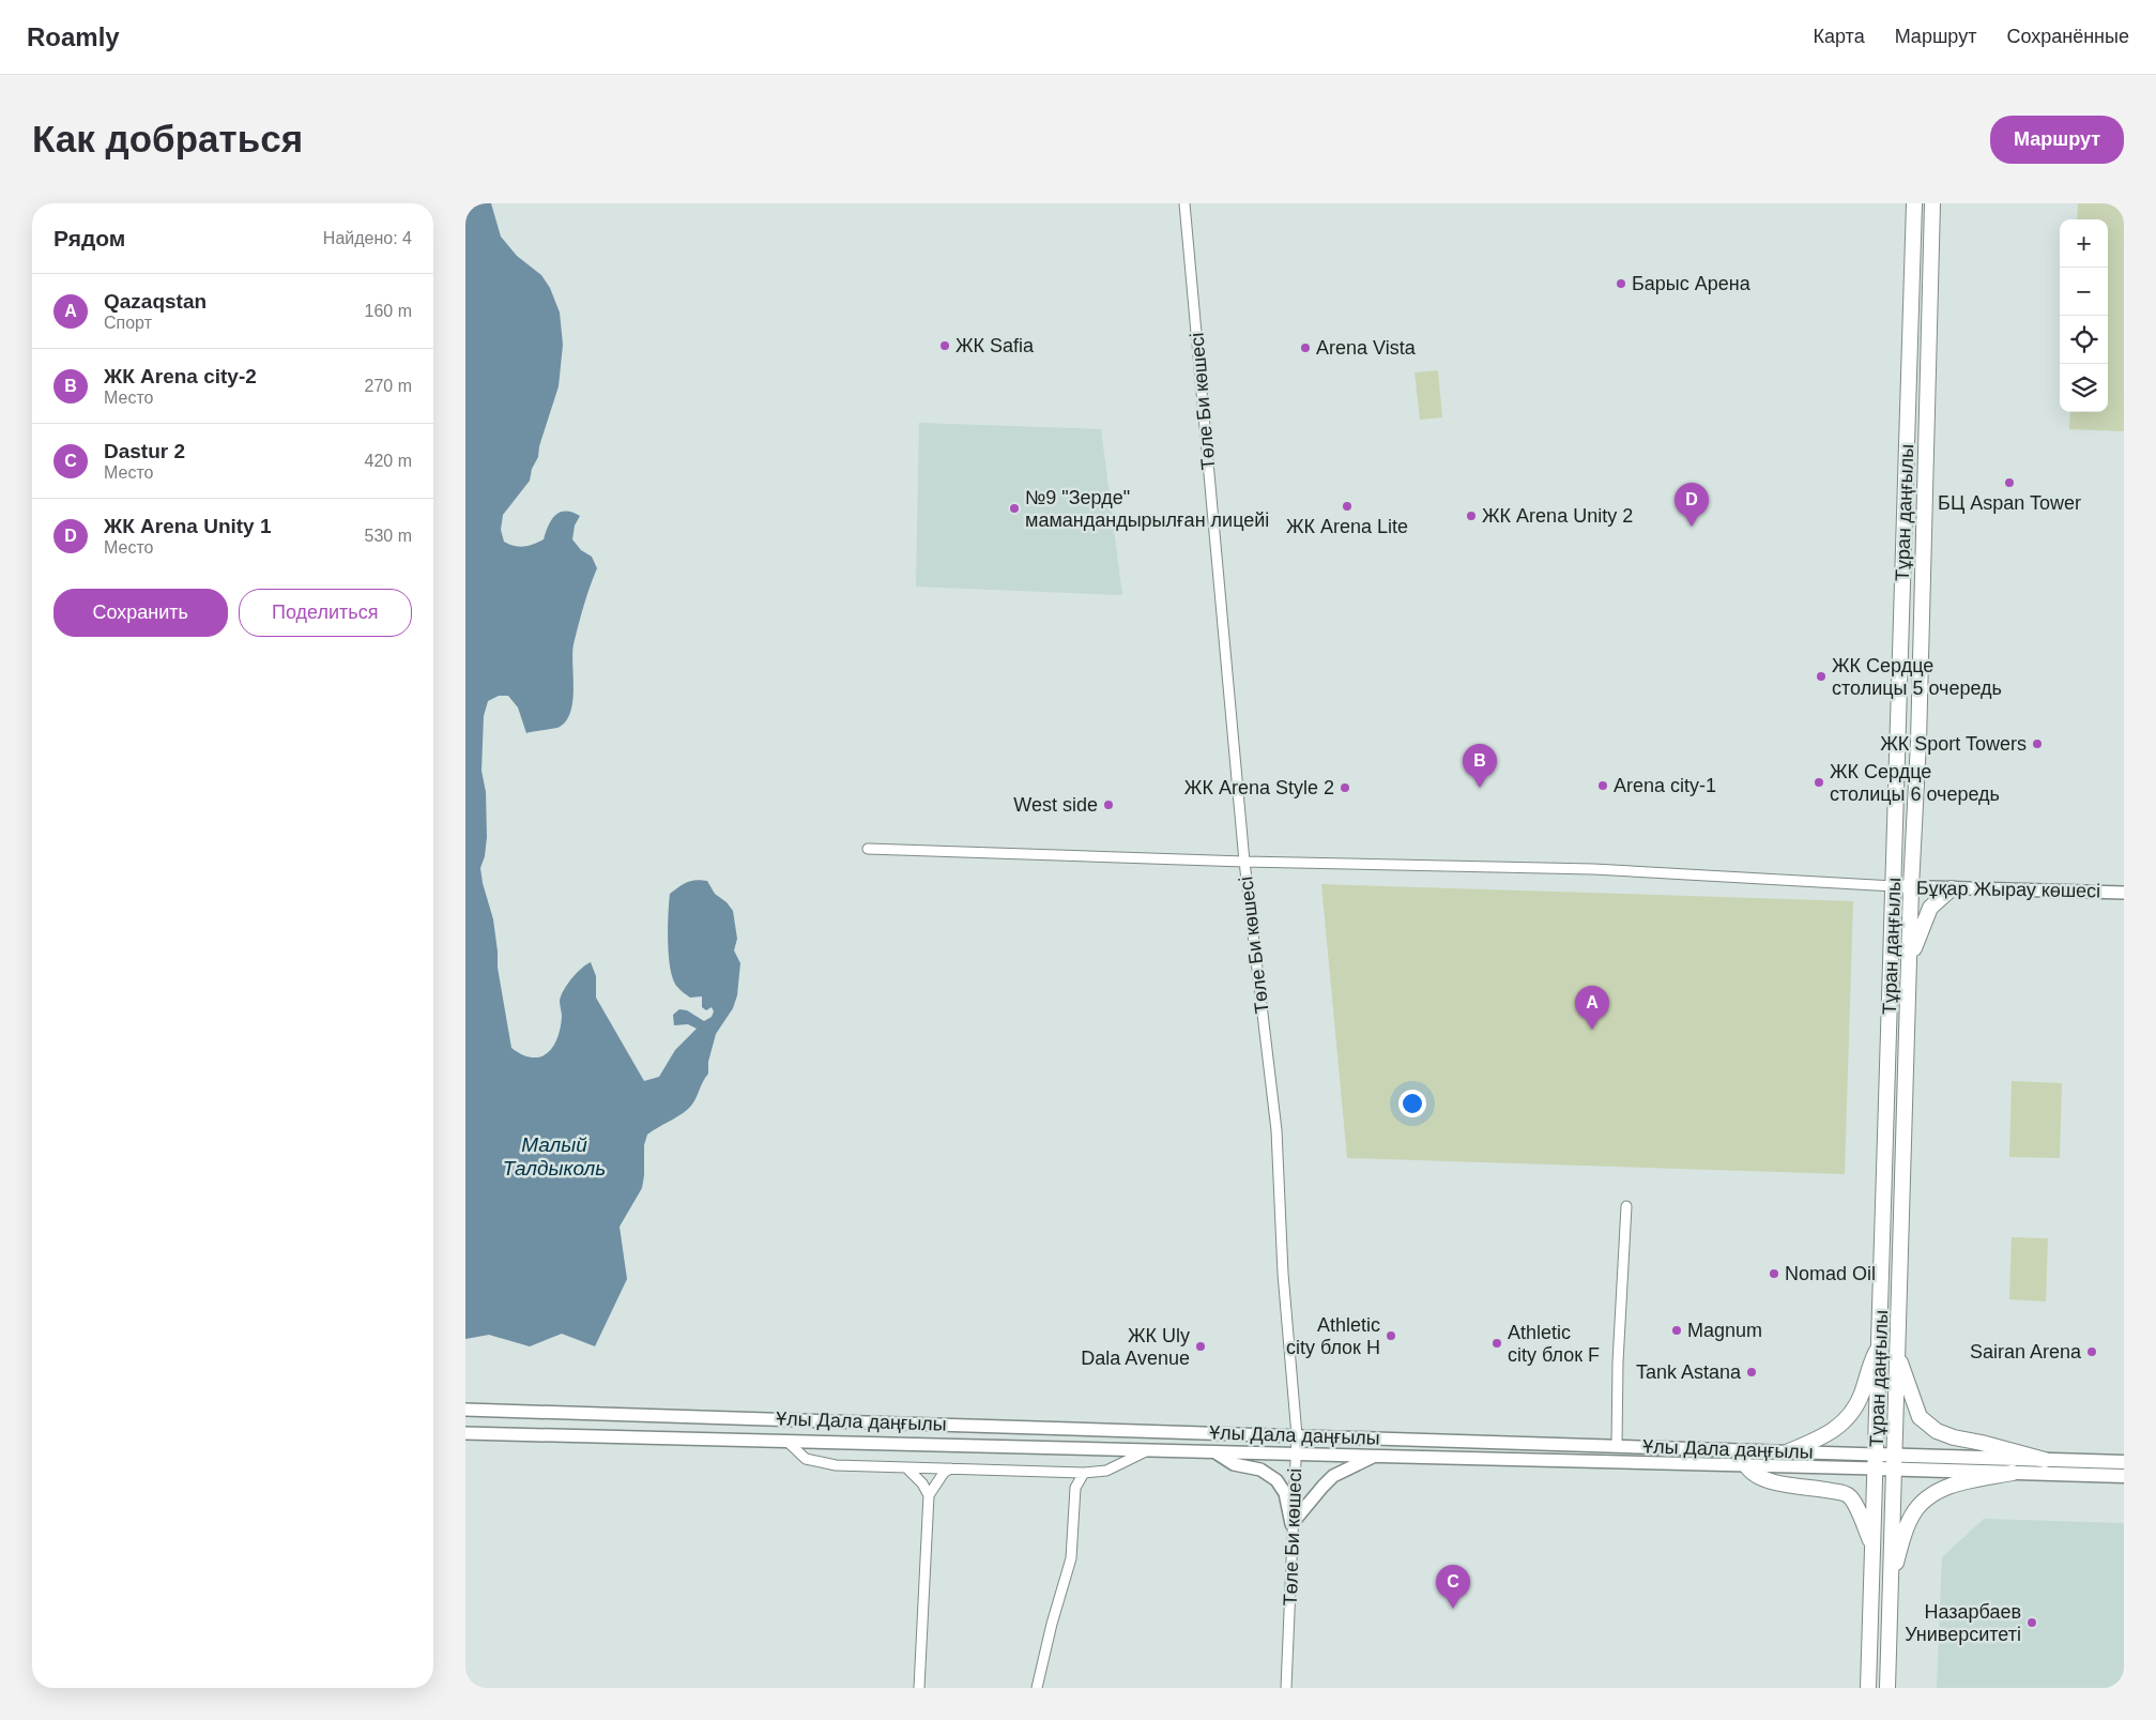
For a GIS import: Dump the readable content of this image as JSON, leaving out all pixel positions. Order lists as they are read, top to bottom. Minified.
{"streets":{"main road":["Тұран даңғылы","Ұлы Дала даңғылы"],"street":["Төле Би көшесі","Бұқар Жырау көшесі"]},"crossings":[["Төле Би көшесі","Ұлы Дала даңғылы"],["Тұран даңғылы","Бұқар Жырау көшесі"],["Тұран даңғылы","Ұлы Дала даңғылы"]],"water":["Малый Талдыколь"],"places":["Барыс Арена","ЖК Safia","Arena Vista","БЦ Aspan Tower","ЖК Arena Lite","№9 \"Зерде\" мамандандырылған лицейі","ЖК Arena Unity 2","ЖК Сердце столицы 5 очередь","ЖК Sport Towers","ЖК Сердце столицы 6 очередь","Arena city-1","ЖК Arena Style 2","West side","Nomad Oil","Magnum","Athletic city блок H","Athletic city блок F","ЖК Uly Dala Avenue","Sairan Arena","Tank Astana","Назарбаев Университеті"],"page":{"header":"Roamly","nav":["Карта","Маршрут","Сохранённые"],"buttons":["Маршрут",["Сохранить","Поделиться"]],"title":"Как добраться","heading":["Рядом","Найдено: 4"],"map_buttons":["+","−"],"list":[{"mark":"A","name":"Qazaqstan","note":"Спорт","value":"160 m"},{"mark":"B","name":"ЖК Arena city-2","note":"Место","value":"270 m"},{"mark":"C","name":"Dastur 2","note":"Место","value":"420 m"},{"mark":"D","name":"ЖК Arena Unity 1","note":"Место","value":"530 m"}],"pins":["D","B","A","C"]}}
